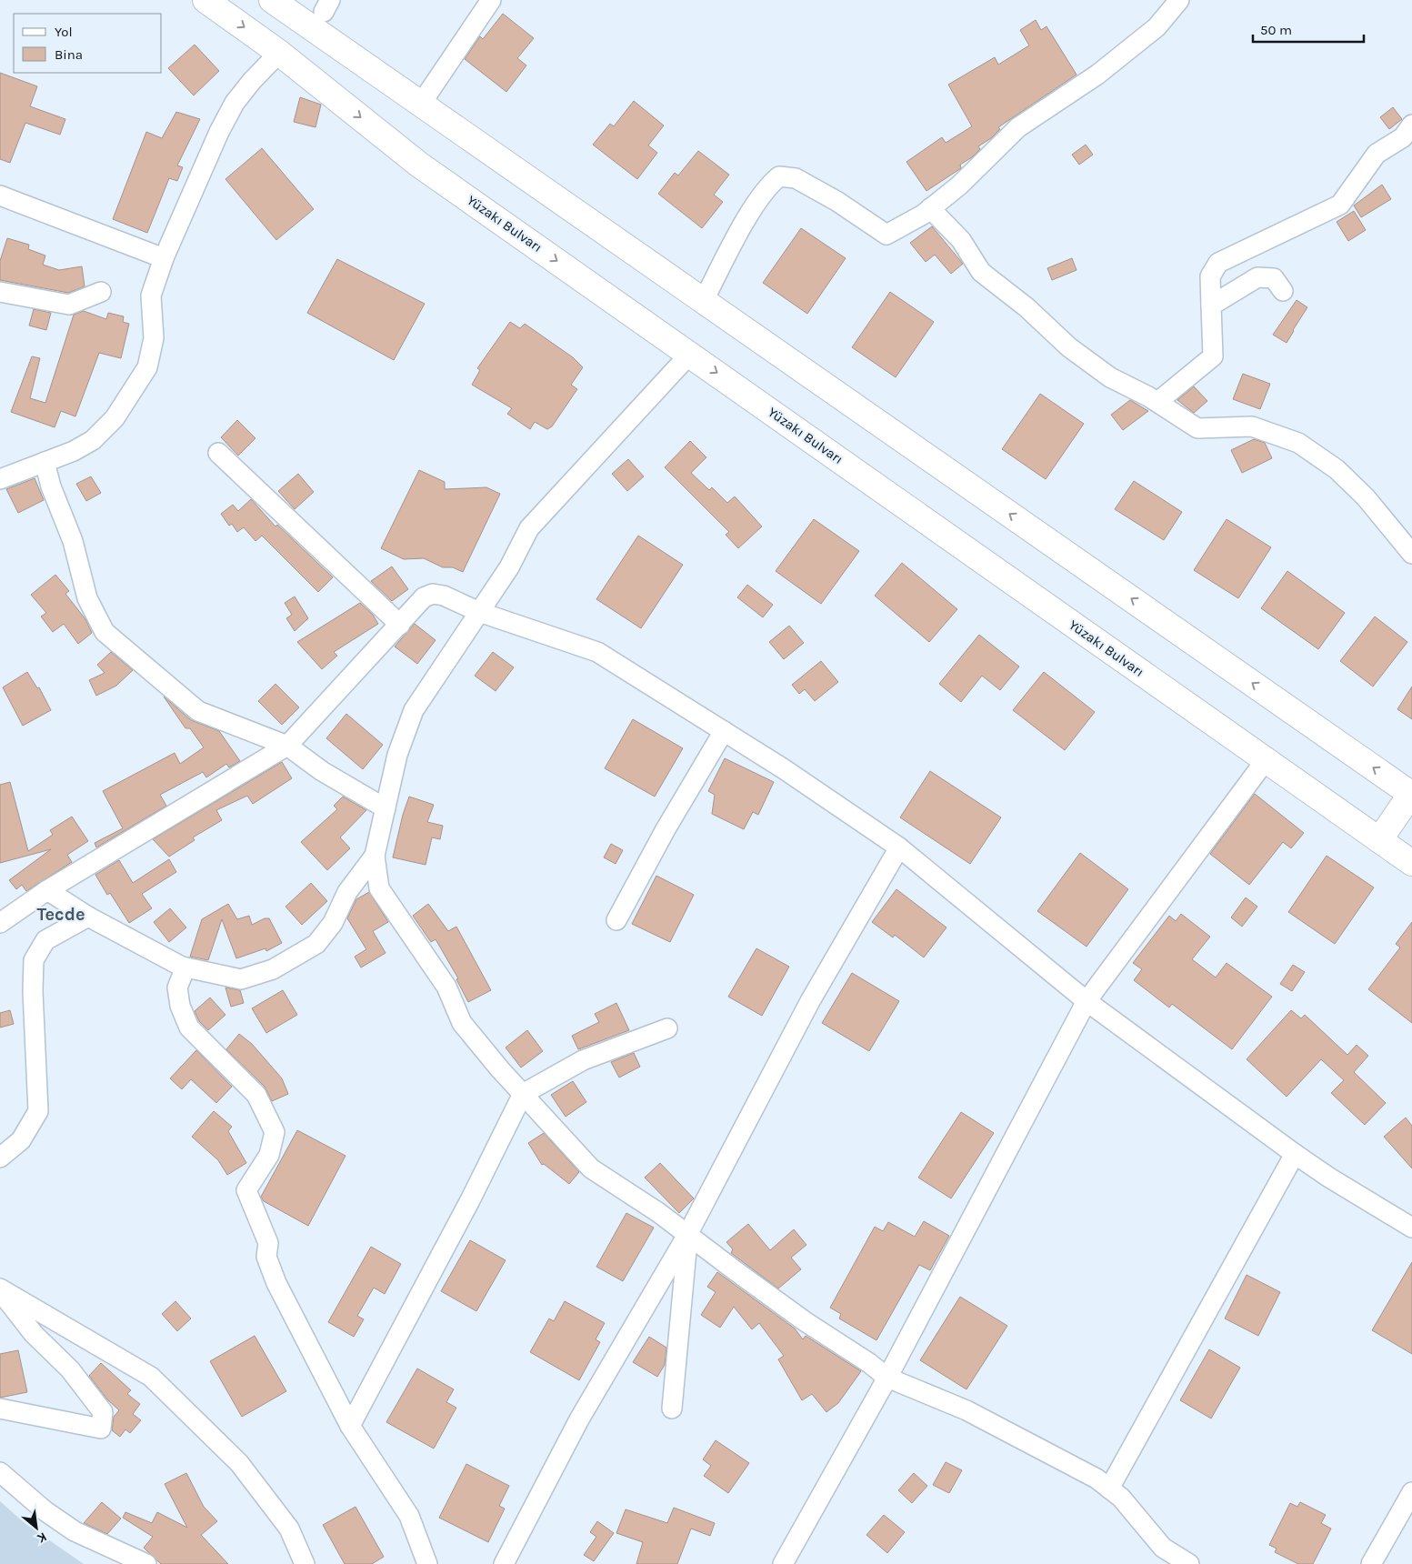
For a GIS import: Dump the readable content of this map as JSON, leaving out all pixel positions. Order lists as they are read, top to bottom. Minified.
{"streets":{"main road":["Yüzakı Bulvarı"]},"districts":["Tecde"],"legend":["Yol","Bina"],"scale_bar":"50 m","north":"bottom right"}
